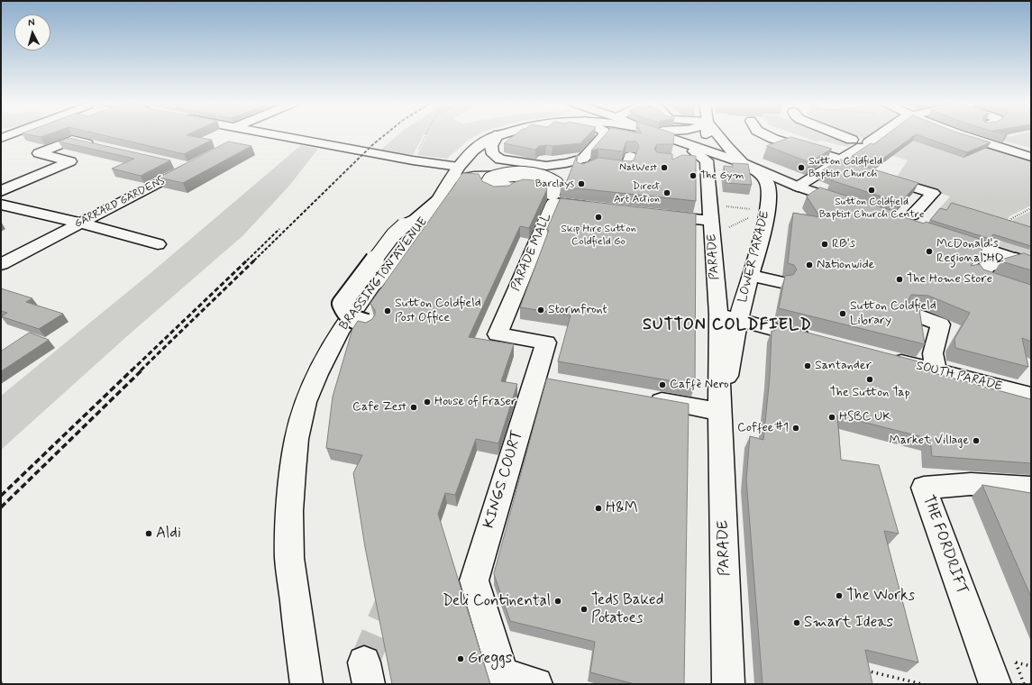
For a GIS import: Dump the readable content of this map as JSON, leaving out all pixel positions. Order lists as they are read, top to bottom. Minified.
{"streets":{"street":["GARRARD GARDENS","PARADE MALL","PARADE","LOWER PARADE","BRASSINGTON AVENUE","SOUTH PARADE","KINGS COURT","THE FORDRIFT"]},"crossings":[["PARADE MALL","KINGS COURT"],["PARADE","LOWER PARADE"],["PARADE","BRASSINGTON AVENUE"]],"districts":["SUTTON COLDFIELD"],"places":["NatWest","Sutton Coldfield Baptist Church","The Gym","Barclays","Sutton Coldfield Baptist Church Centre","Direct Art Action","Skip Hire Sutton Coldfield Go","RB's","McDonald's Regional HQ","Nationwide","The Home Store","Stormfront","Sutton Coldfield Post Office","Sutton Coldfield Library","Santander","The Sutton Tap","Caffè Nero","House of Fraser","Cafe Zest","HSBC UK","Coffee#1","Market Village","H&M","Aldi","The Works","Deli Continental","Teds Baked Potatoes","Smart Ideas","Greggs"],"north":"top"}
